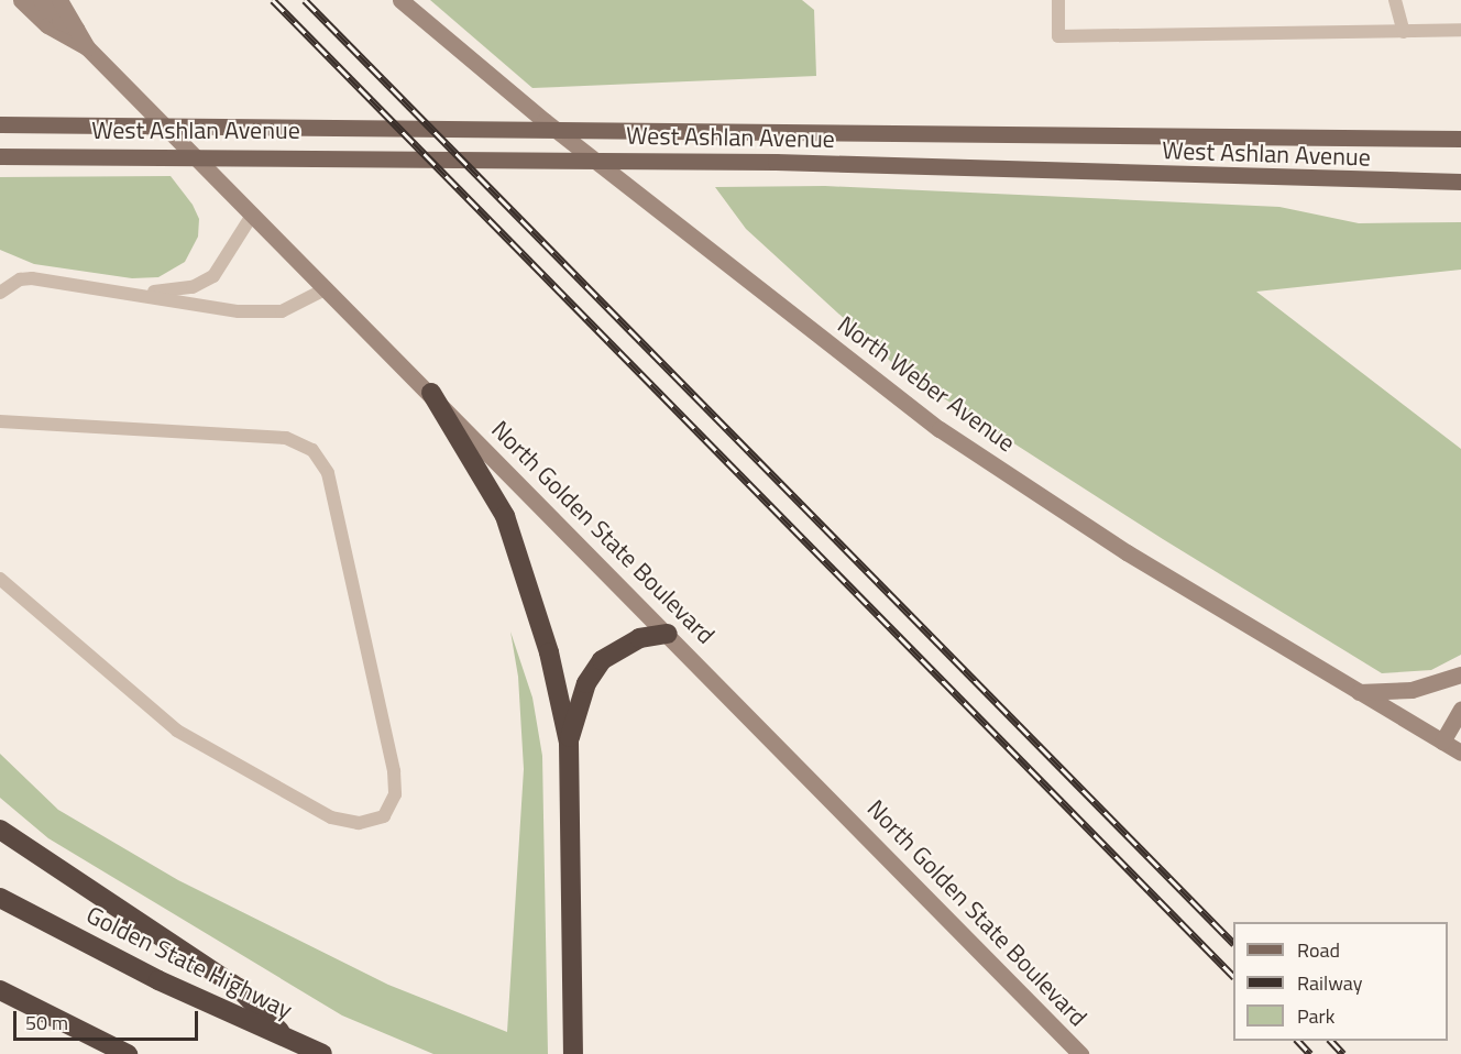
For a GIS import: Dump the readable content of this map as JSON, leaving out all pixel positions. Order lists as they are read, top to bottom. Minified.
{"streets":{"highway":["Golden State Highway"],"main road":["West Ashlan Avenue","North Weber Avenue","North Golden State Boulevard"]},"legend":["Road","Railway","Park"],"scale_bar":"50 m"}
